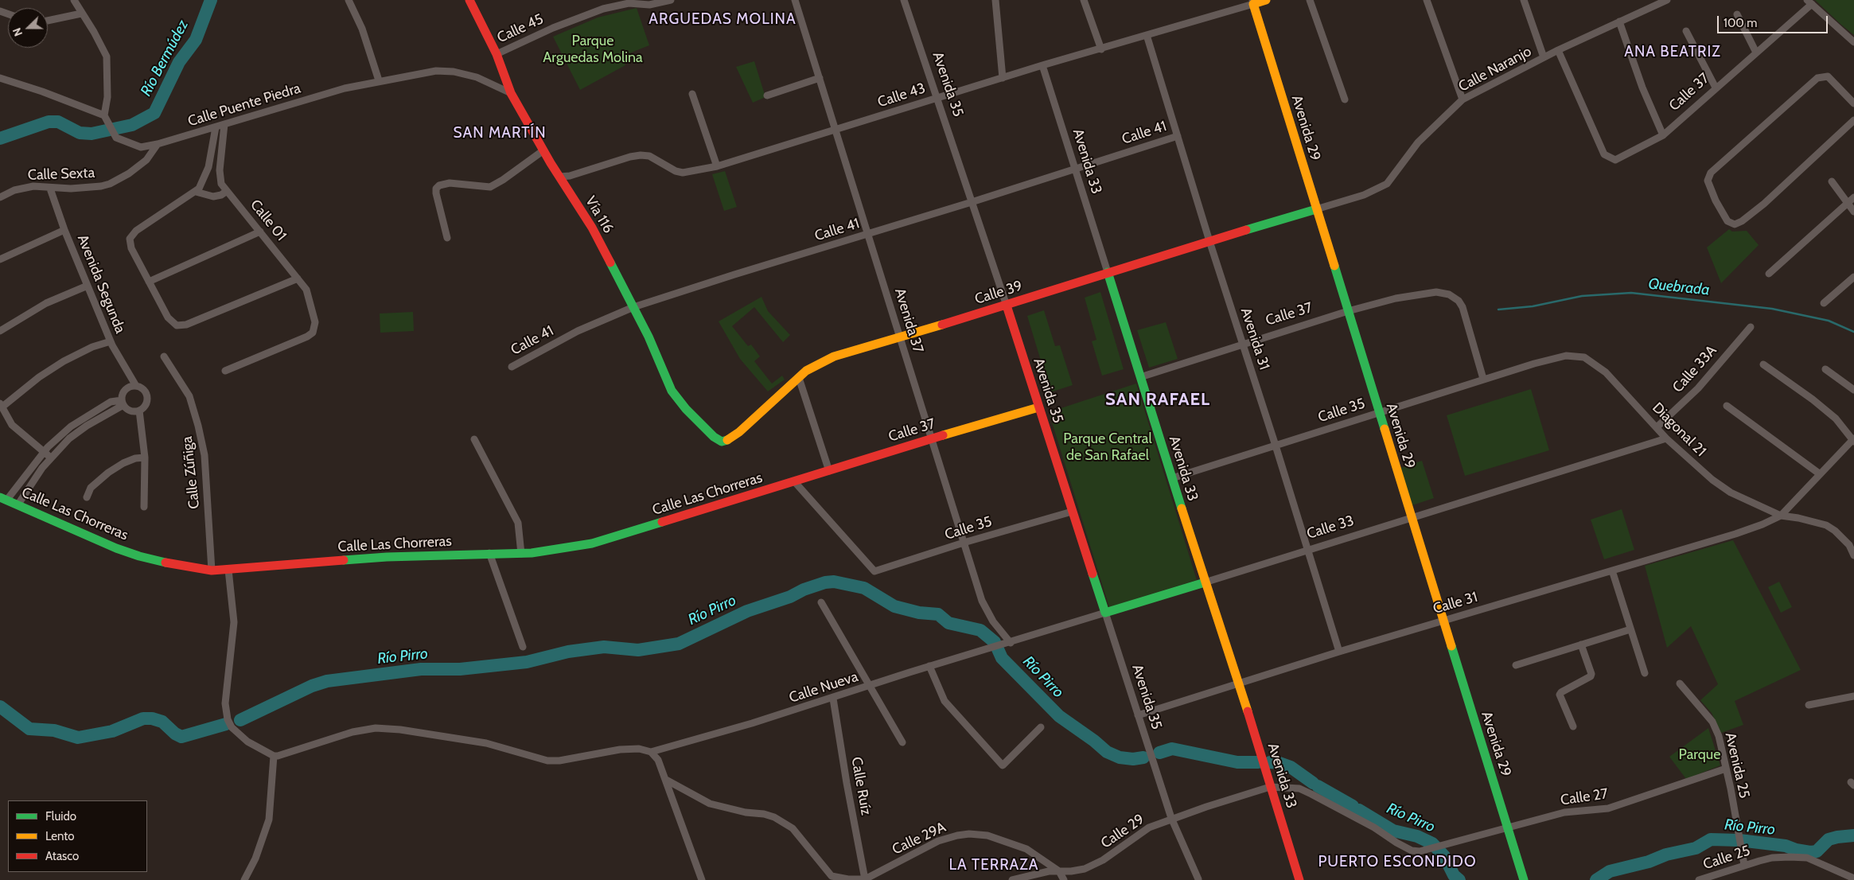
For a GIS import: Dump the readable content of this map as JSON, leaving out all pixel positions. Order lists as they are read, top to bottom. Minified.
{"streets":{"main road":["Avenida 35","Calle 37","Avenida 29","Avenida 33","Vía 116","Calle 39","Calle Las Chorreras","Calle 33"],"street":["Calle 45","Calle Naranjo","Calle 43","Calle Puente Piedra","Calle 41","Calle Sexta","Calle 01","Avenida Segunda","Avenida 37","Avenida 31","Calle 33A","Calle 35","Diagonal 21","Calle Zúñiga","Calle 31","Calle Nueva","Avenida 25","Calle Ruíz","Calle 27","Calle 29","Calle 29A","Calle 25"]},"crossings":[["Calle 45","Vía 116"],["Calle Naranjo","Calle 37"],["Calle Naranjo","Avenida 29"],["Calle Naranjo","Calle 39"],["Avenida 35","Calle 37"],["Avenida 35","Calle 43"],["Avenida 35","Calle 41"],["Avenida 35","Calle 39"],["Avenida 35","Calle 35"],["Avenida 35","Calle 33"],["Avenida 35","Calle 31"],["Avenida 35","Calle 29"],["Calle 37","Avenida 29"],["Calle 37","Avenida 33"],["Calle 37","Avenida 37"],["Calle 37","Avenida 31"],["Calle 37","Calle 35"],["Calle 37","Calle Las Chorreras"],["Calle 43","Avenida 29"],["Calle 43","Avenida 33"],["Calle 43","Vía 116"],["Calle 43","Avenida 37"],["Calle 43","Avenida 31"],["Calle Puente Piedra","Calle Sexta"],["Calle Puente Piedra","Vía 116"],["Calle Puente Piedra","Calle 01"],["Avenida 29","Calle 39"],["Avenida 29","Calle 35"],["Avenida 29","Calle 33"],["Avenida 29","Calle 31"],["Avenida 29","Calle 27"],["Calle 41","Avenida 33"],["Calle 41","Vía 116"],["Calle 41","Avenida 37"],["Calle 41","Avenida 31"],["Avenida 33","Calle 39"],["Avenida 33","Calle 35"],["Avenida 33","Calle 33"],["Avenida 33","Calle 31"],["Avenida 33","Calle 27"],["Avenida 33","Calle 29"],["Calle Sexta","Avenida Segunda"],["Vía 116","Calle 39"],["Calle 39","Avenida 37"],["Calle 39","Avenida 31"],["Avenida 37","Calle 35"],["Avenida 37","Calle 33"],["Avenida 31","Calle 35"],["Avenida 31","Calle 33"],["Avenida 31","Calle 31"],["Calle 33A","Diagonal 21"],["Calle 35","Diagonal 21"],["Calle 35","Calle Las Chorreras"],["Diagonal 21","Calle 33"],["Diagonal 21","Calle 31"],["Calle Zúñiga","Calle Las Chorreras"],["Calle 33","Calle Nueva"],["Calle Nueva","Calle Ruíz"],["Avenida 25","Calle 27"],["Avenida 25","Calle 25"],["Calle Ruíz","Calle 29A"],["Calle 27","Calle 29"],["Calle 29","Calle 29A"]],"districts":["ARGUEDAS MOLINA","ANA BEATRIZ","SAN MARTÍN","SAN RAFAEL","PUERTO ESCONDIDO","LA TERRAZA"],"water":["Río Bermúdez","Quebrada","Río Pirro"],"parks":["Parque Arguedas Molina","Parque Central de San Rafael","Parque"],"legend":["Fluido","Lento","Atasco"],"scale_bar":"100 m","north":"left"}
